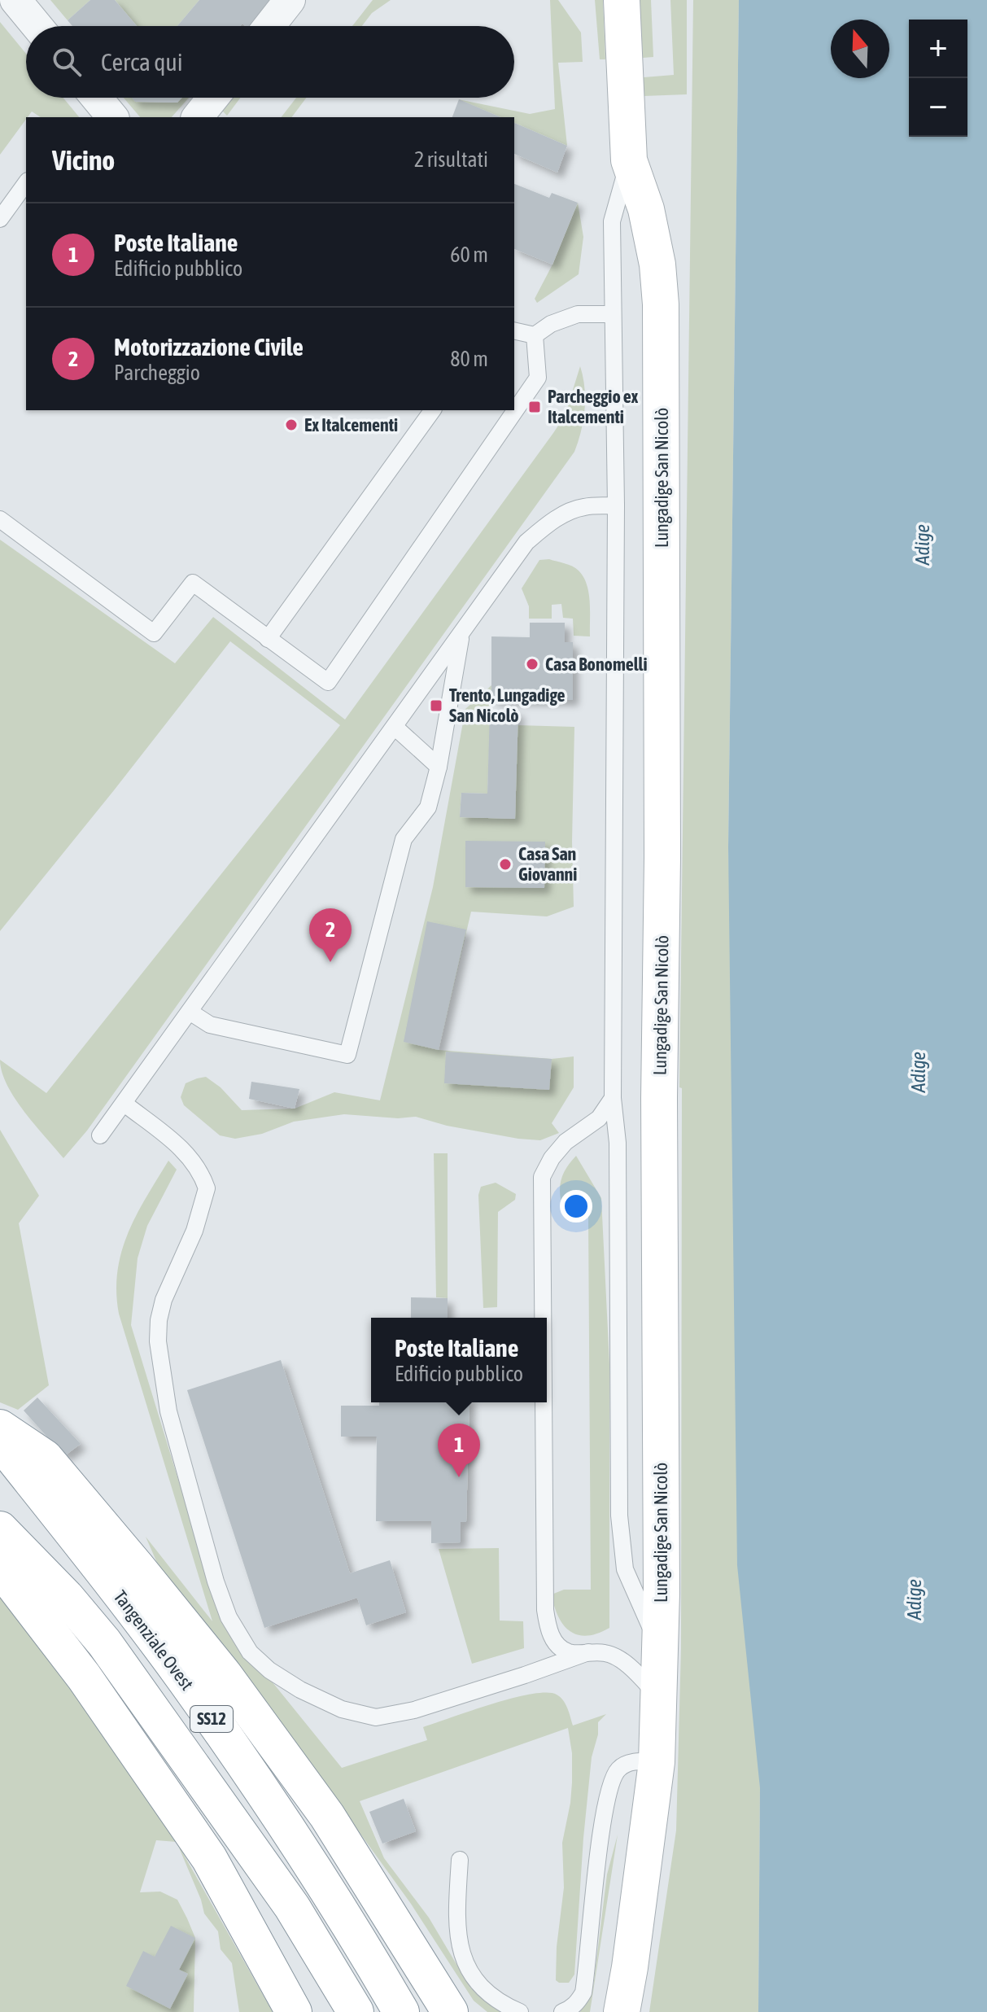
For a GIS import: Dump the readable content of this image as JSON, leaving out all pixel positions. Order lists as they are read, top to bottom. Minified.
{"streets":{"main road":["Lungadige San Nicolò","Tangenziale Ovest","SS12"]},"water":["Adige"],"places":{"transit":["Parcheggio ex Italcementi","Trento, Lungadige San Nicolò"],"other":["Ex Italcementi","Casa Bonomelli","Casa San Giovanni"]},"north":"top","page":{"map_buttons":["+","−"],"search":"Cerca qui","heading":["Vicino","2 risultati"],"list":[{"mark":"1","name":"Poste Italiane","note":"Edificio pubblico","value":"60 m"},{"mark":"2","name":"Motorizzazione Civile","note":"Parcheggio","value":"80 m"}],"pins":["2","1"],"popup":["Poste Italiane","Edificio pubblico"]}}
